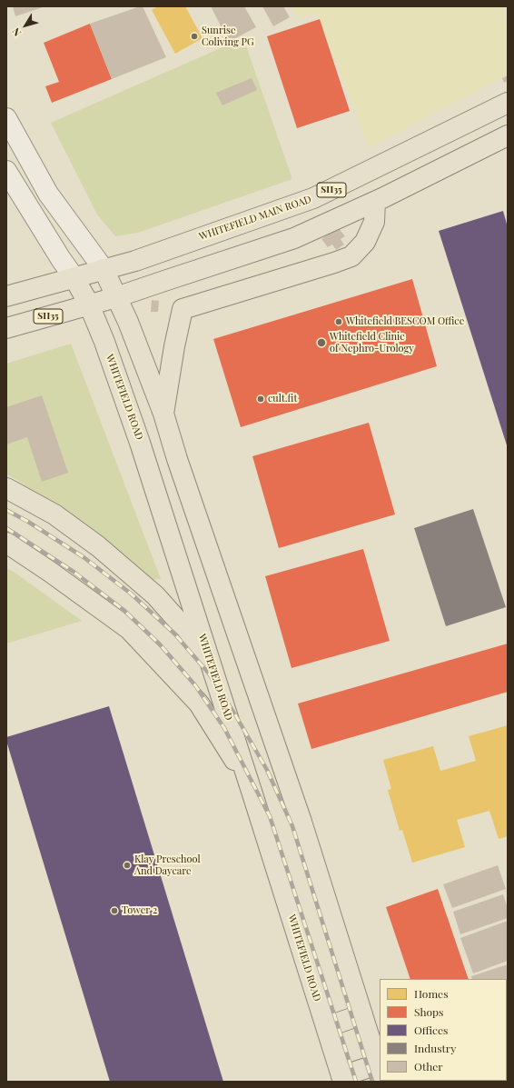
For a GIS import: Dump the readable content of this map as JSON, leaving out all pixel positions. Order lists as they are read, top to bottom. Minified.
{"streets":{"main road":["SH35","WHITEFIELD MAIN ROAD","WHITEFIELD ROAD"]},"crossings":[["SH35","WHITEFIELD MAIN ROAD"],["SH35","WHITEFIELD ROAD"],["WHITEFIELD MAIN ROAD","WHITEFIELD ROAD"]],"places":["Sunrise Coliving PG","Whitefield BESCOM Office","Whitefield Clinic of Nephro-Urology","cult.fit","Klay Preschool And Daycare","Tower 2"],"legend":["Homes","Shops","Offices","Industry","Other"],"north":"bottom left"}
